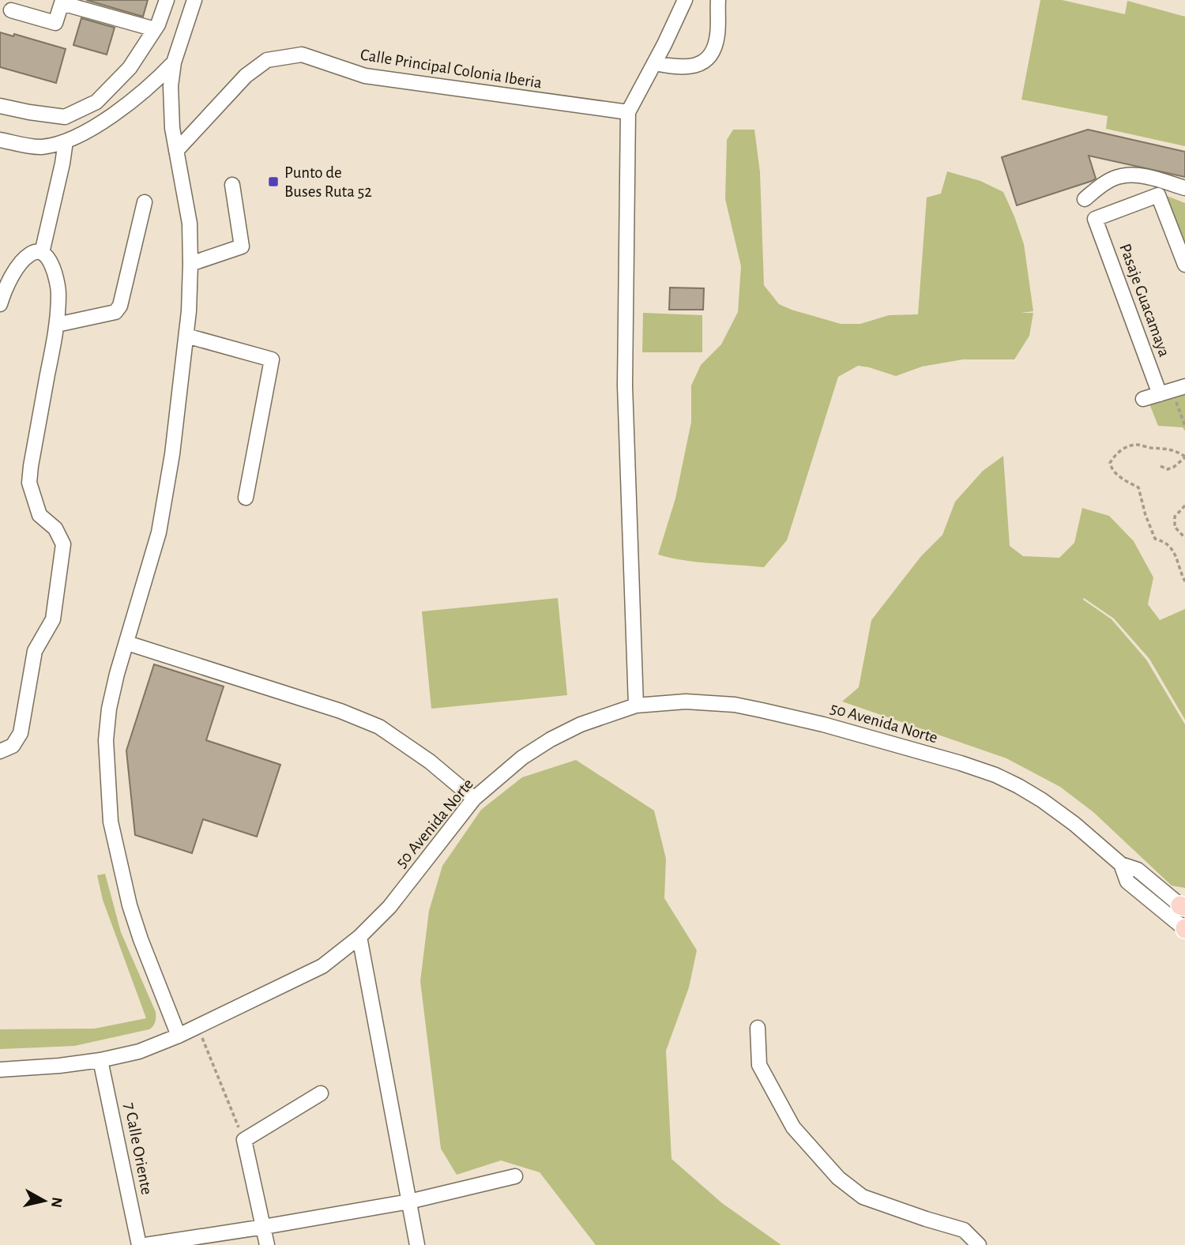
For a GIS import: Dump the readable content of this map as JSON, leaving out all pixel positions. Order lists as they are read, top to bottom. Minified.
{"streets":{"street":["Calle Principal Colonia Iberia","Pasaje Guacamaya","50 Avenida Norte","7 Calle Oriente"]},"crossings":[["50 Avenida Norte","7 Calle Oriente"]],"places":{"transit":["Punto de Buses Ruta 52"]},"north":"right"}
